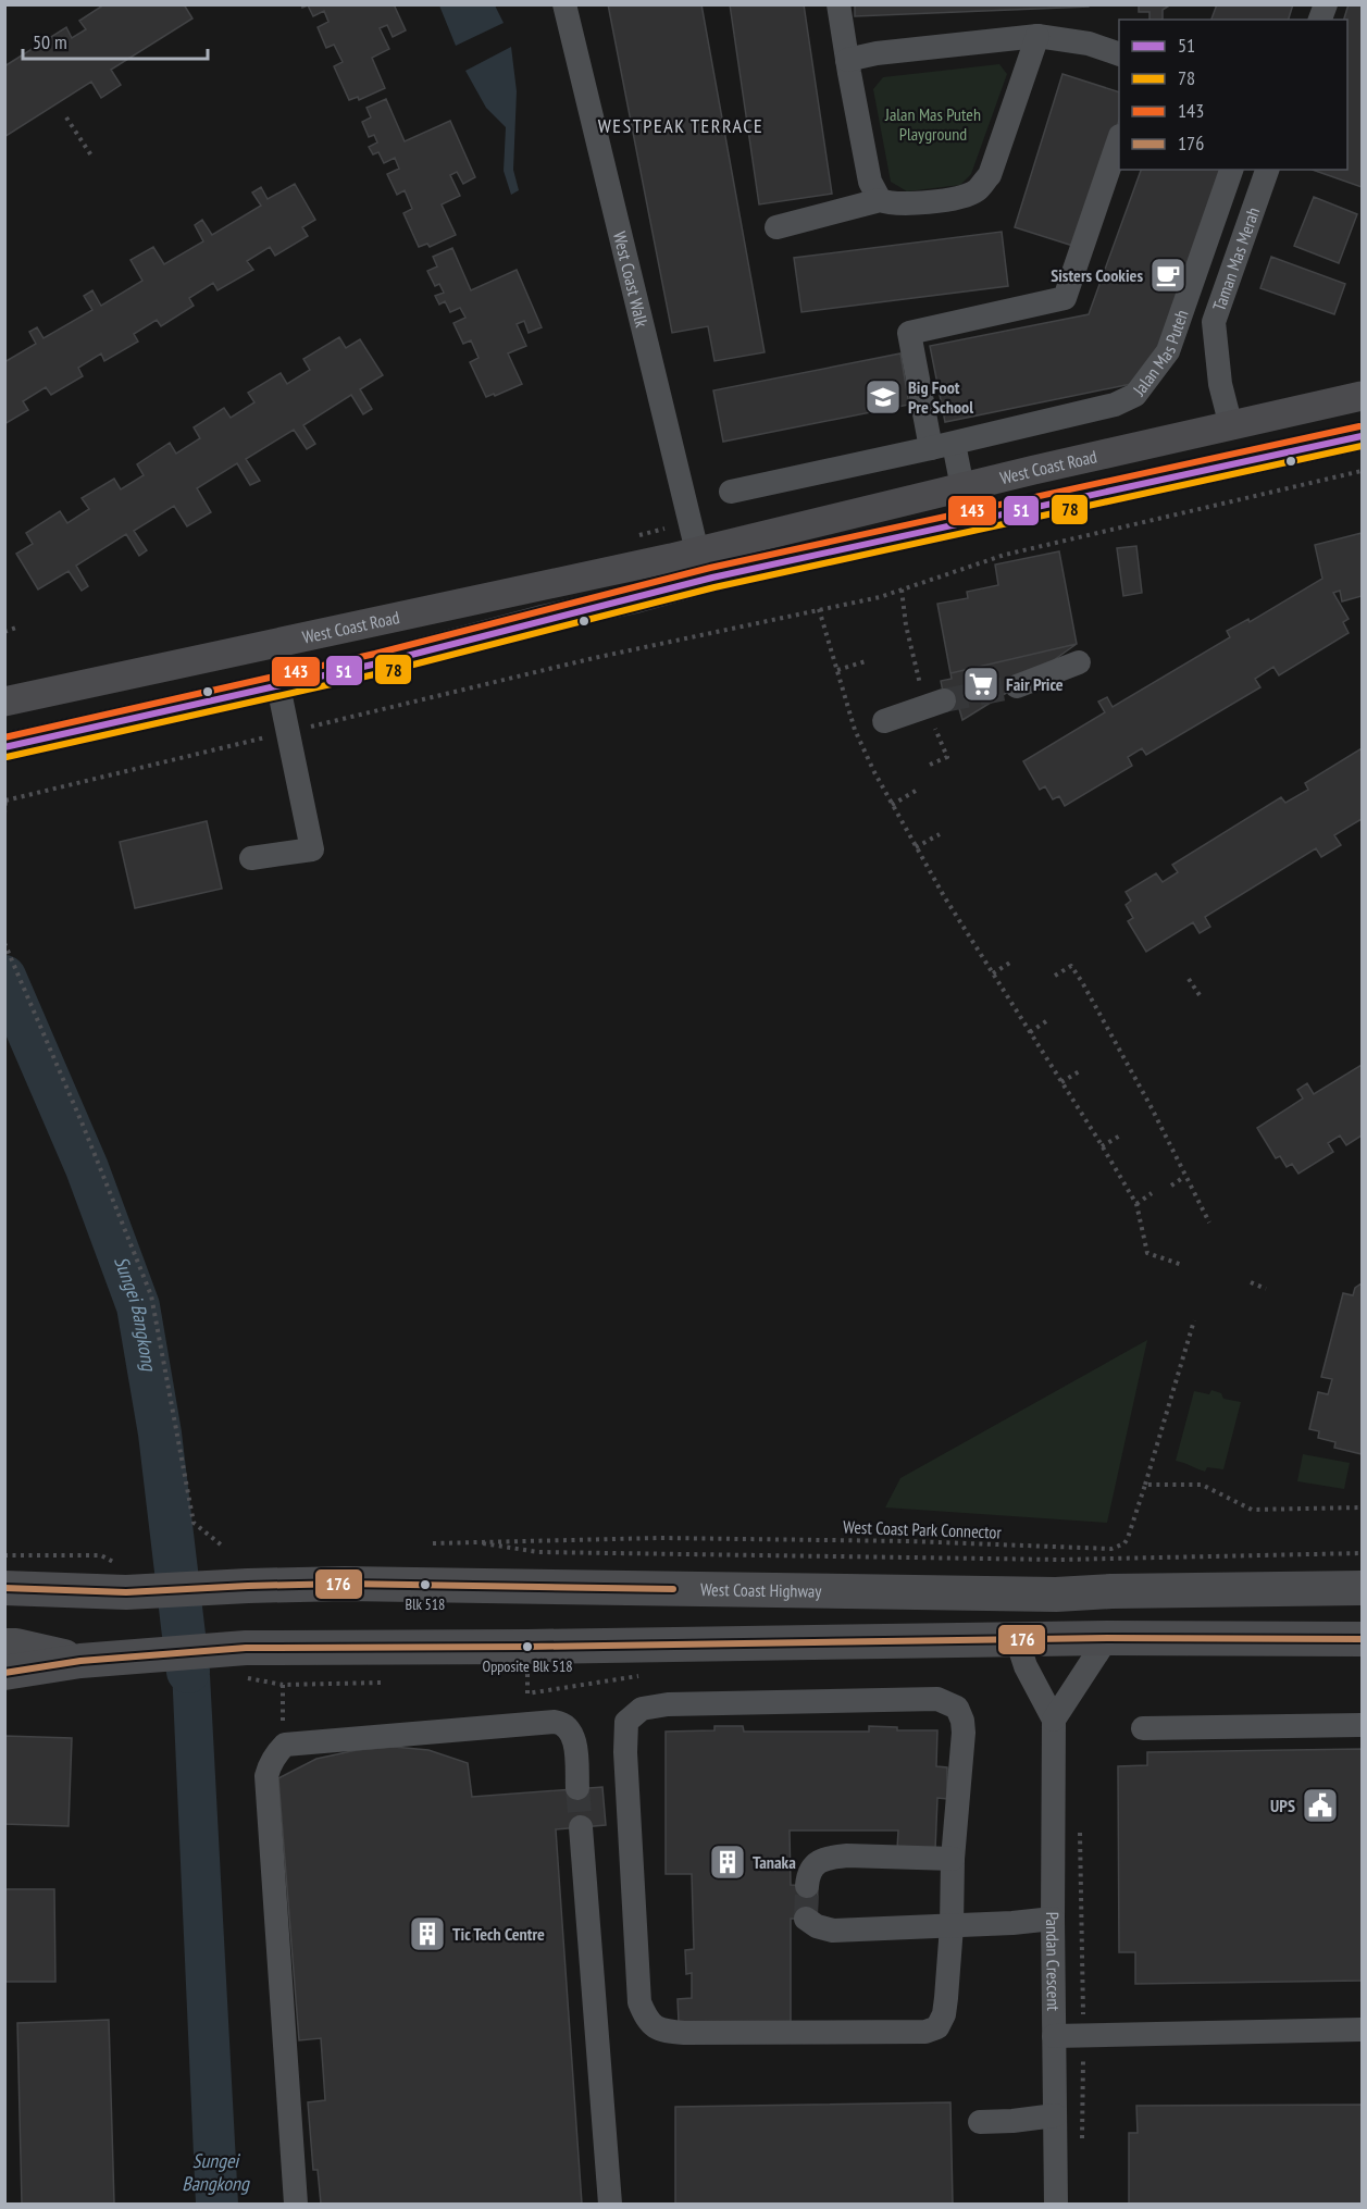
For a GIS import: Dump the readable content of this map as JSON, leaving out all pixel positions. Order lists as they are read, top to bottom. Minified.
{"streets":{"highway":["West Coast Highway"],"main road":["West Coast Road"],"street":["Taman Mas Merah","West Coast Walk","Jalan Mas Puteh","Pandan Crescent"],"path":["West Coast Park Connector"]},"crossings":[["Taman Mas Merah","West Coast Road"],["West Coast Walk","West Coast Road"]],"districts":["WESTPEAK TERRACE"],"water":["Sungei Bangkong"],"parks":["Jalan Mas Puteh Playground"],"places":{"cafe":["Sisters Cookies"],"school or university":["Big Foot Pre School"],"supermarket":["Fair Price"],"other":["Blk 518","Opposite Blk 518"],"public building":["UPS"],"building":["Tanaka","Tic Tech Centre"]},"lines":["transit line 143","transit line 51","transit line 78","transit line 176"],"legend":["51","78","143","176"],"scale_bar":"50 m"}
